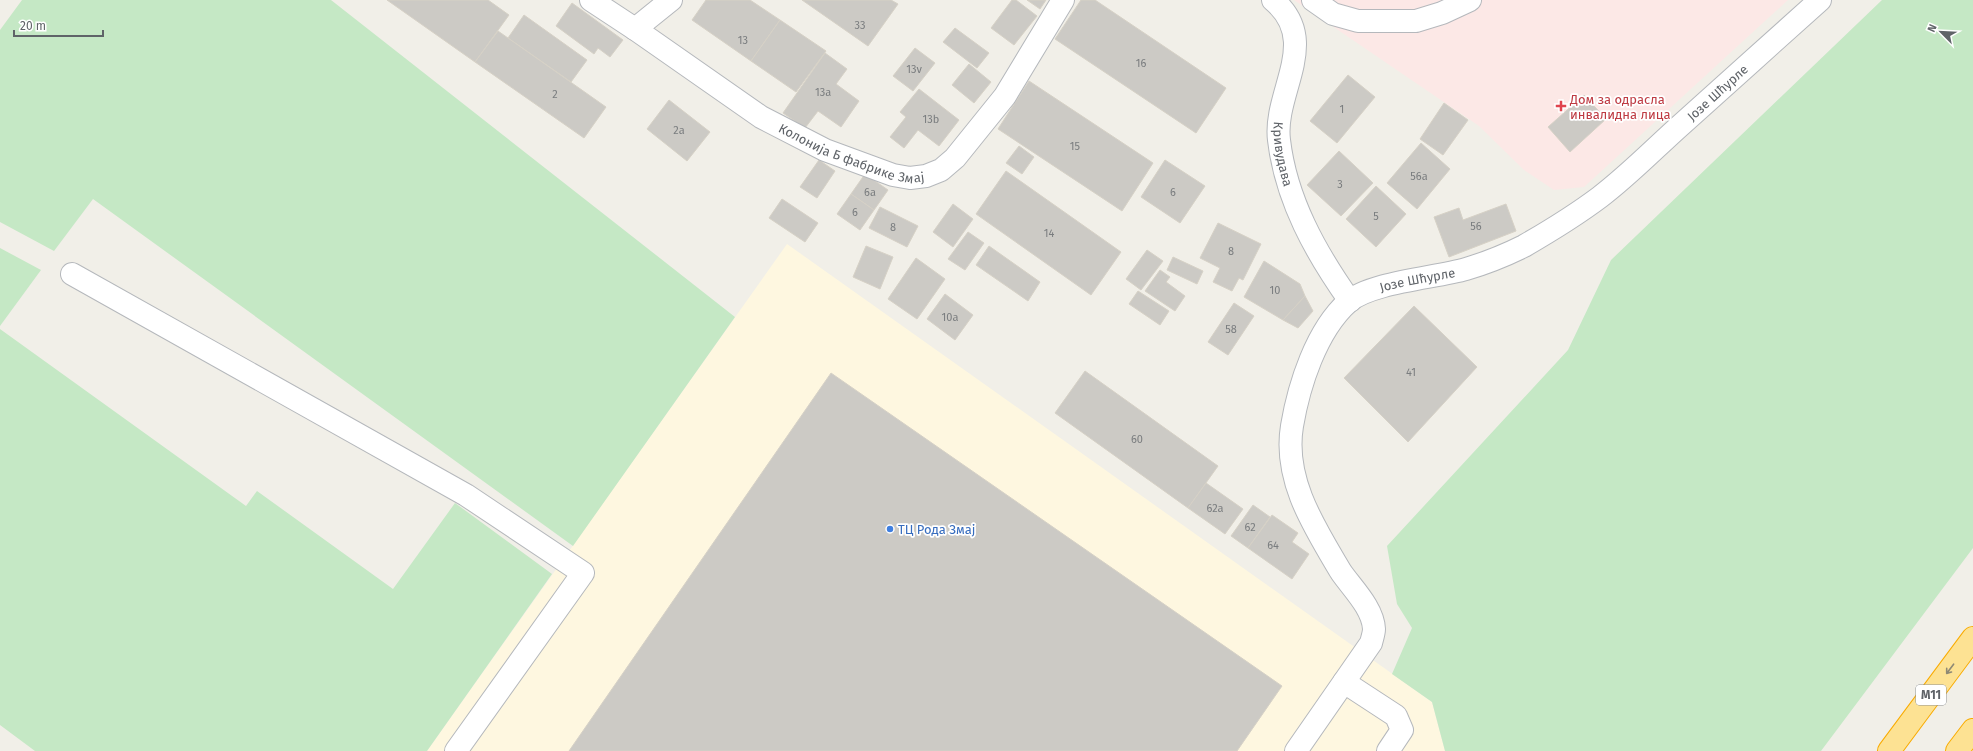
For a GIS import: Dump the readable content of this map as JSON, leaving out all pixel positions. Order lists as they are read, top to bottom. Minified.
{"streets":{"highway":["M11"],"street":["Јозе Шћурле","Колонија Б фабрике Змај","Кривудава"]},"crossings":[["Јозе Шћурле","Кривудава"]],"places":{"health":["Дом за одрасла инвалидна лица"],"other":["ТЦ Рода Змај"]},"house_numbers":["33","13","16","13v","13a","2","1","13b","2a","15","56a","3","6a","6","6","5","56","8","14","8","10","10a","58","41","60","62a","62","64"],"scale_bar":"20 m","north":"top left"}
